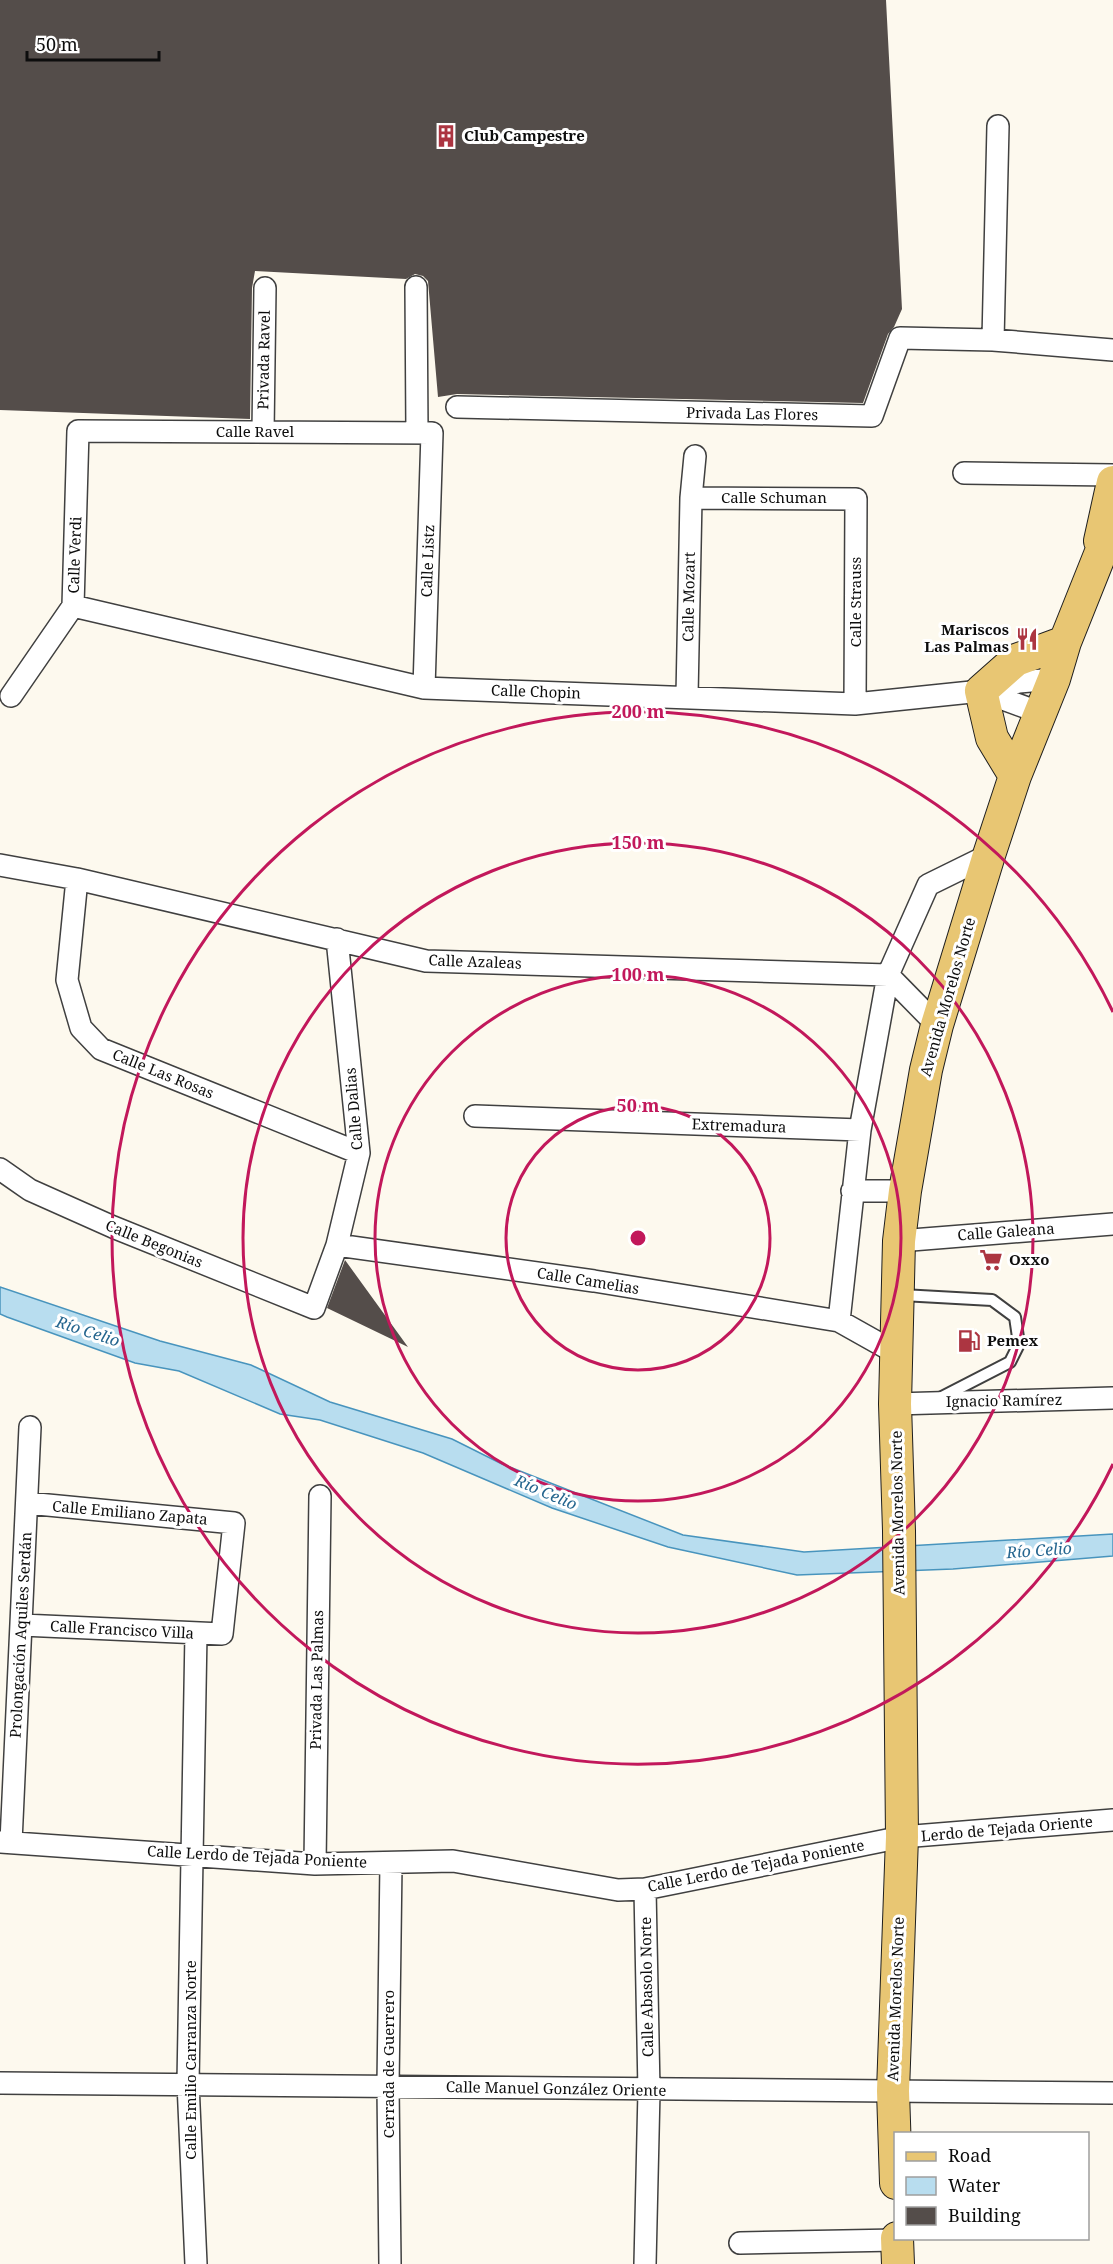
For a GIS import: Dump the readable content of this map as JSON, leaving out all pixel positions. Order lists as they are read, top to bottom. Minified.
{"streets":{"main road":["Avenida Morelos Norte"],"street":["Privada Ravel","Privada Las Flores","Calle Ravel","Calle Schuman","Calle Verdi","Calle Listz","Calle Mozart","Calle Strauss","Calle Chopin","Calle Azaleas","Calle Las Rosas","Calle Dalias","Extremadura","Calle Galeana","Calle Begonias","Calle Camelias","Ignacio Ramírez","Calle Emiliano Zapata","Calle Francisco Villa","Prolongación Aquiles Serdán","Privada Las Palmas","Lerdo de Tejada Oriente","Calle Lerdo de Tejada Poniente","Calle Abasolo Norte","Calle Emilio Carranza Norte","Cerrada de Guerrero","Calle Manuel González Oriente"]},"crossings":[["Privada Ravel","Calle Ravel"],["Calle Ravel","Calle Verdi"],["Calle Ravel","Calle Listz"],["Calle Schuman","Calle Mozart"],["Calle Schuman","Calle Strauss"],["Calle Verdi","Calle Chopin"],["Calle Listz","Calle Chopin"],["Calle Mozart","Calle Chopin"],["Calle Strauss","Calle Chopin"],["Calle Chopin","Avenida Morelos Norte"],["Calle Azaleas","Calle Las Rosas"],["Calle Azaleas","Calle Dalias"],["Avenida Morelos Norte","Calle Galeana"],["Avenida Morelos Norte","Ignacio Ramírez"],["Avenida Morelos Norte","Lerdo de Tejada Oriente"],["Avenida Morelos Norte","Calle Lerdo de Tejada Poniente"],["Avenida Morelos Norte","Calle Manuel González Oriente"],["Calle Las Rosas","Calle Dalias"],["Calle Dalias","Calle Begonias"],["Calle Dalias","Calle Camelias"],["Calle Emiliano Zapata","Calle Francisco Villa"],["Calle Emiliano Zapata","Prolongación Aquiles Serdán"],["Calle Francisco Villa","Prolongación Aquiles Serdán"],["Calle Francisco Villa","Calle Emilio Carranza Norte"],["Prolongación Aquiles Serdán","Calle Lerdo de Tejada Poniente"],["Privada Las Palmas","Calle Lerdo de Tejada Poniente"],["Lerdo de Tejada Oriente","Calle Lerdo de Tejada Poniente"],["Calle Lerdo de Tejada Poniente","Calle Abasolo Norte"],["Calle Lerdo de Tejada Poniente","Calle Emilio Carranza Norte"],["Calle Lerdo de Tejada Poniente","Cerrada de Guerrero"],["Calle Abasolo Norte","Calle Manuel González Oriente"],["Calle Emilio Carranza Norte","Calle Manuel González Oriente"],["Cerrada de Guerrero","Calle Manuel González Oriente"]],"water":["Río Celio"],"places":{"building":["Club Campestre"],"restaurant":["Mariscos Las Palmas"],"supermarket":["Oxxo"],"fuel station":["Pemex"]},"legend":["Road","Water","Building"],"scale_bar":"50 m","rings":["200 m","150 m","100 m","50 m"]}
